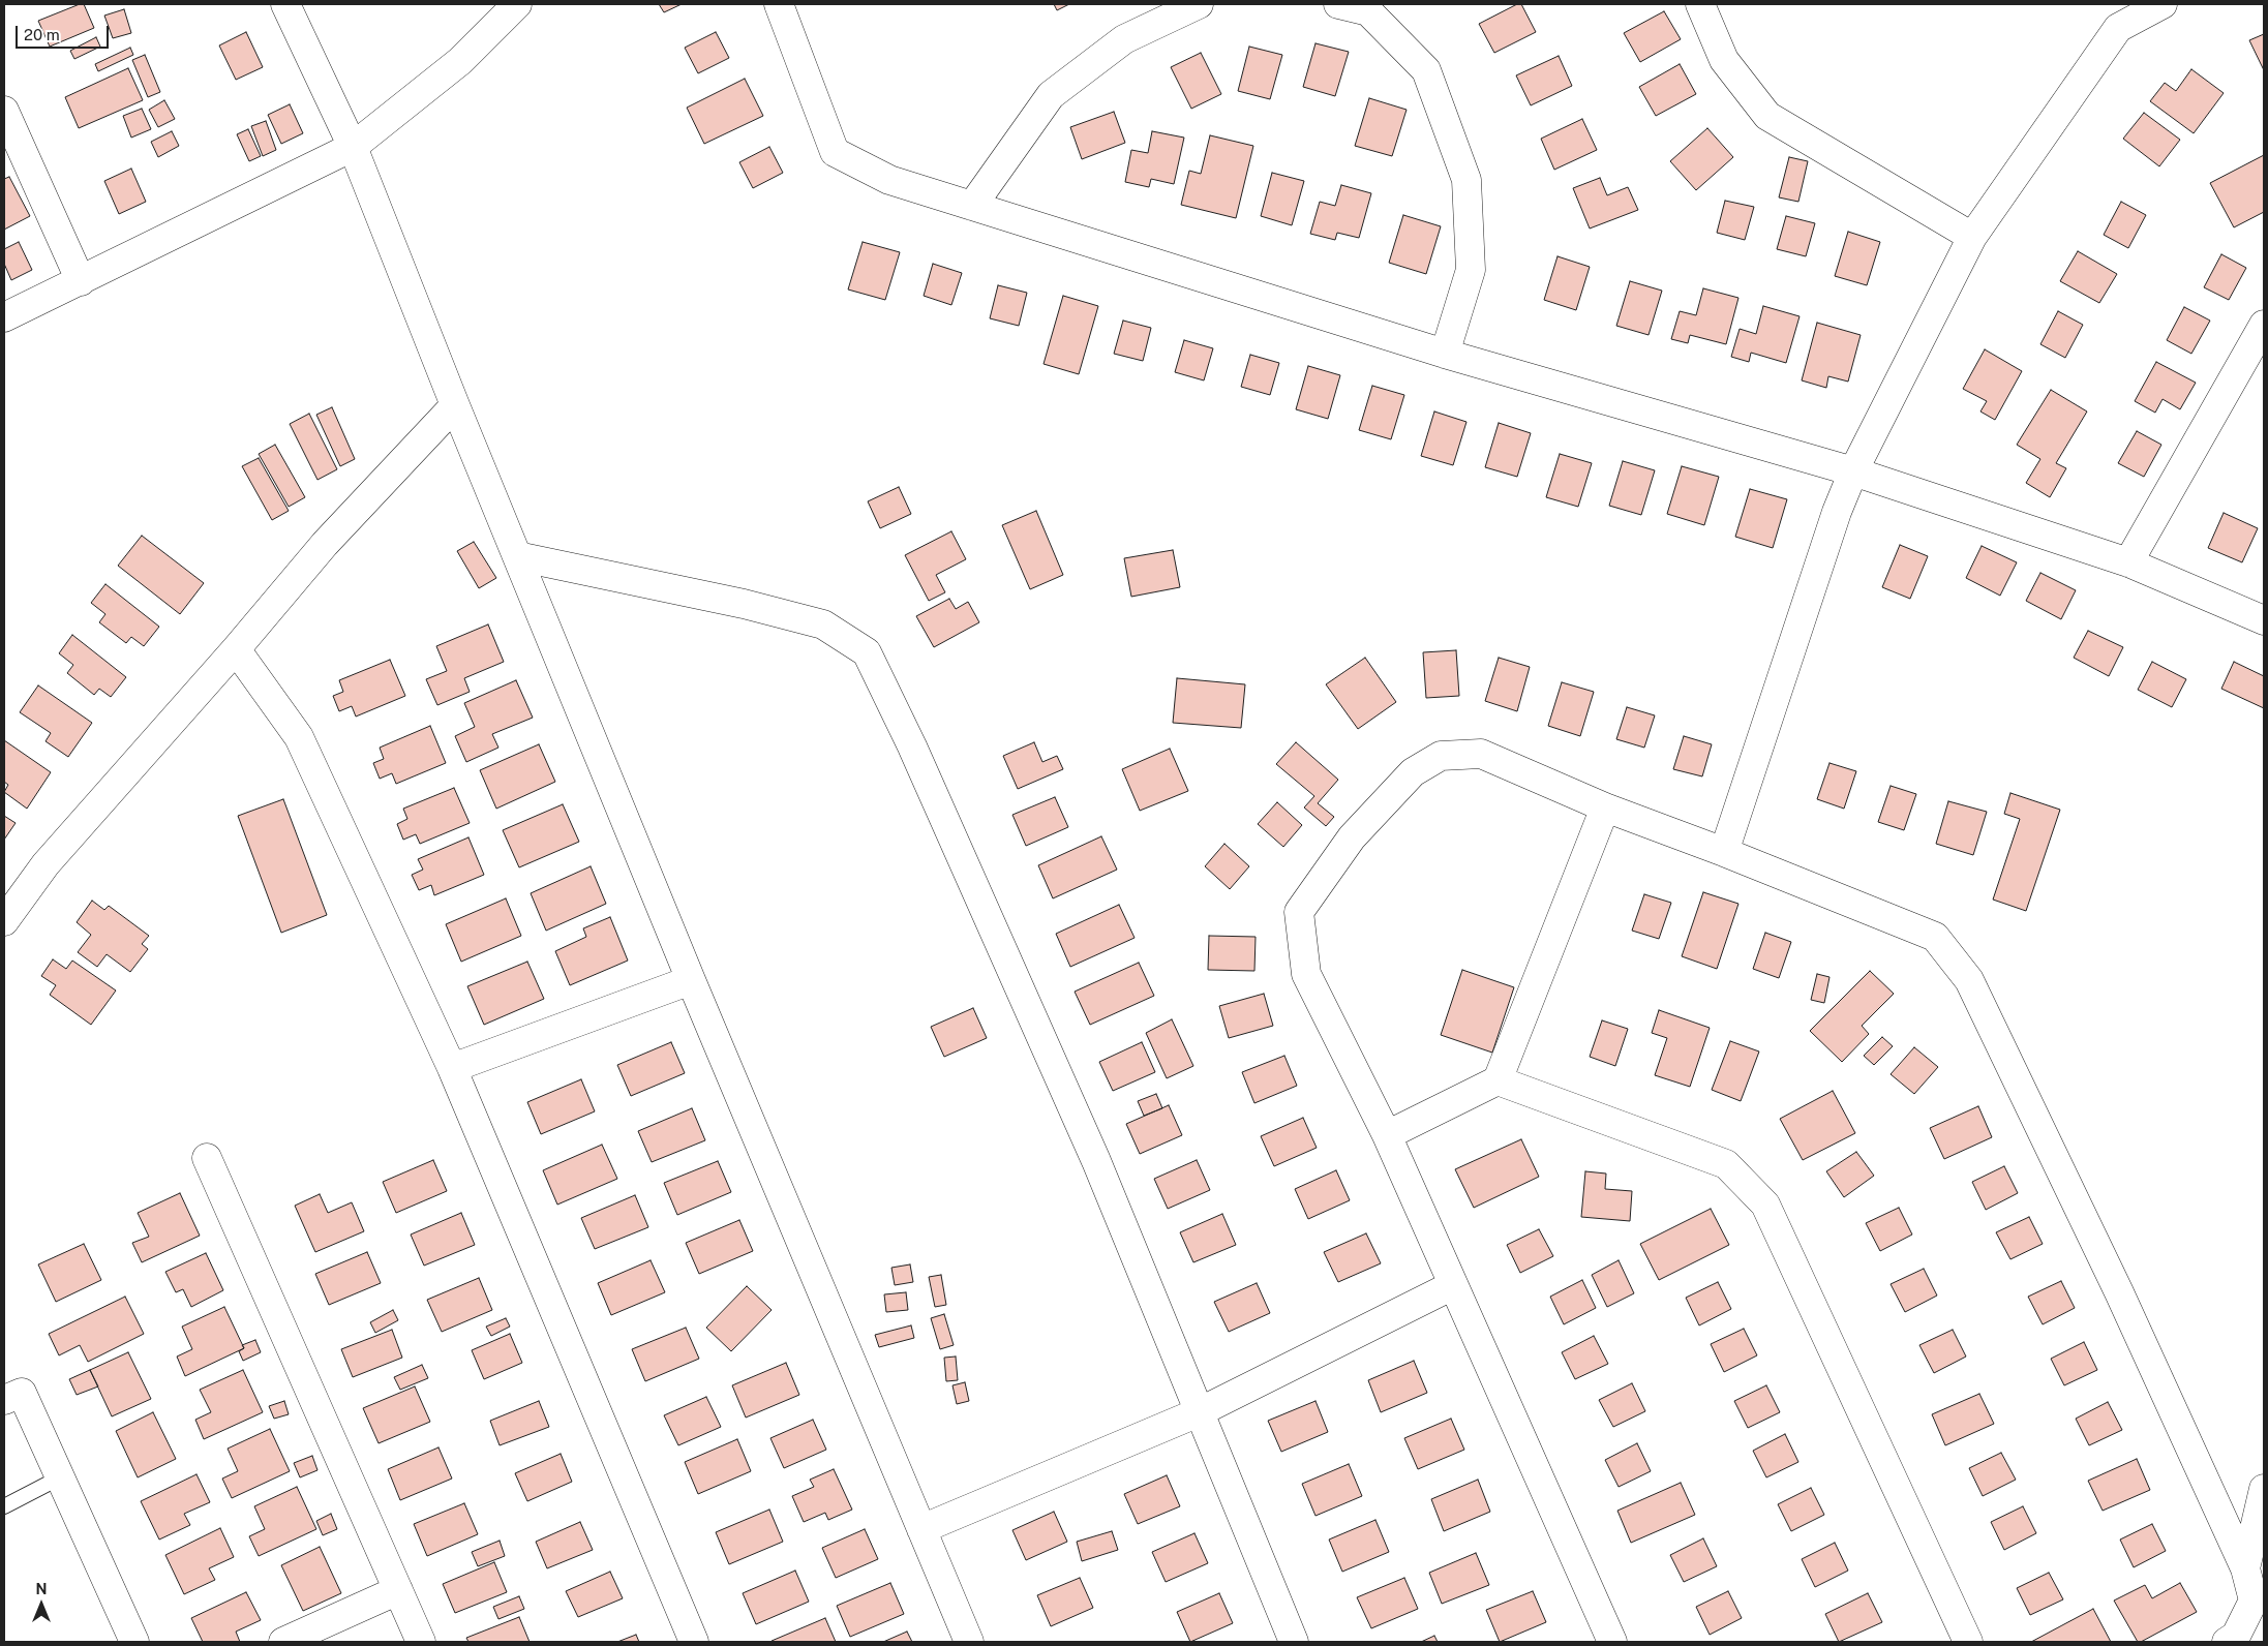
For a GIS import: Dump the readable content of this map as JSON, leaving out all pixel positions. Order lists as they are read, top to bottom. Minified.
{"scale_bar":"20 m","north":"top"}
